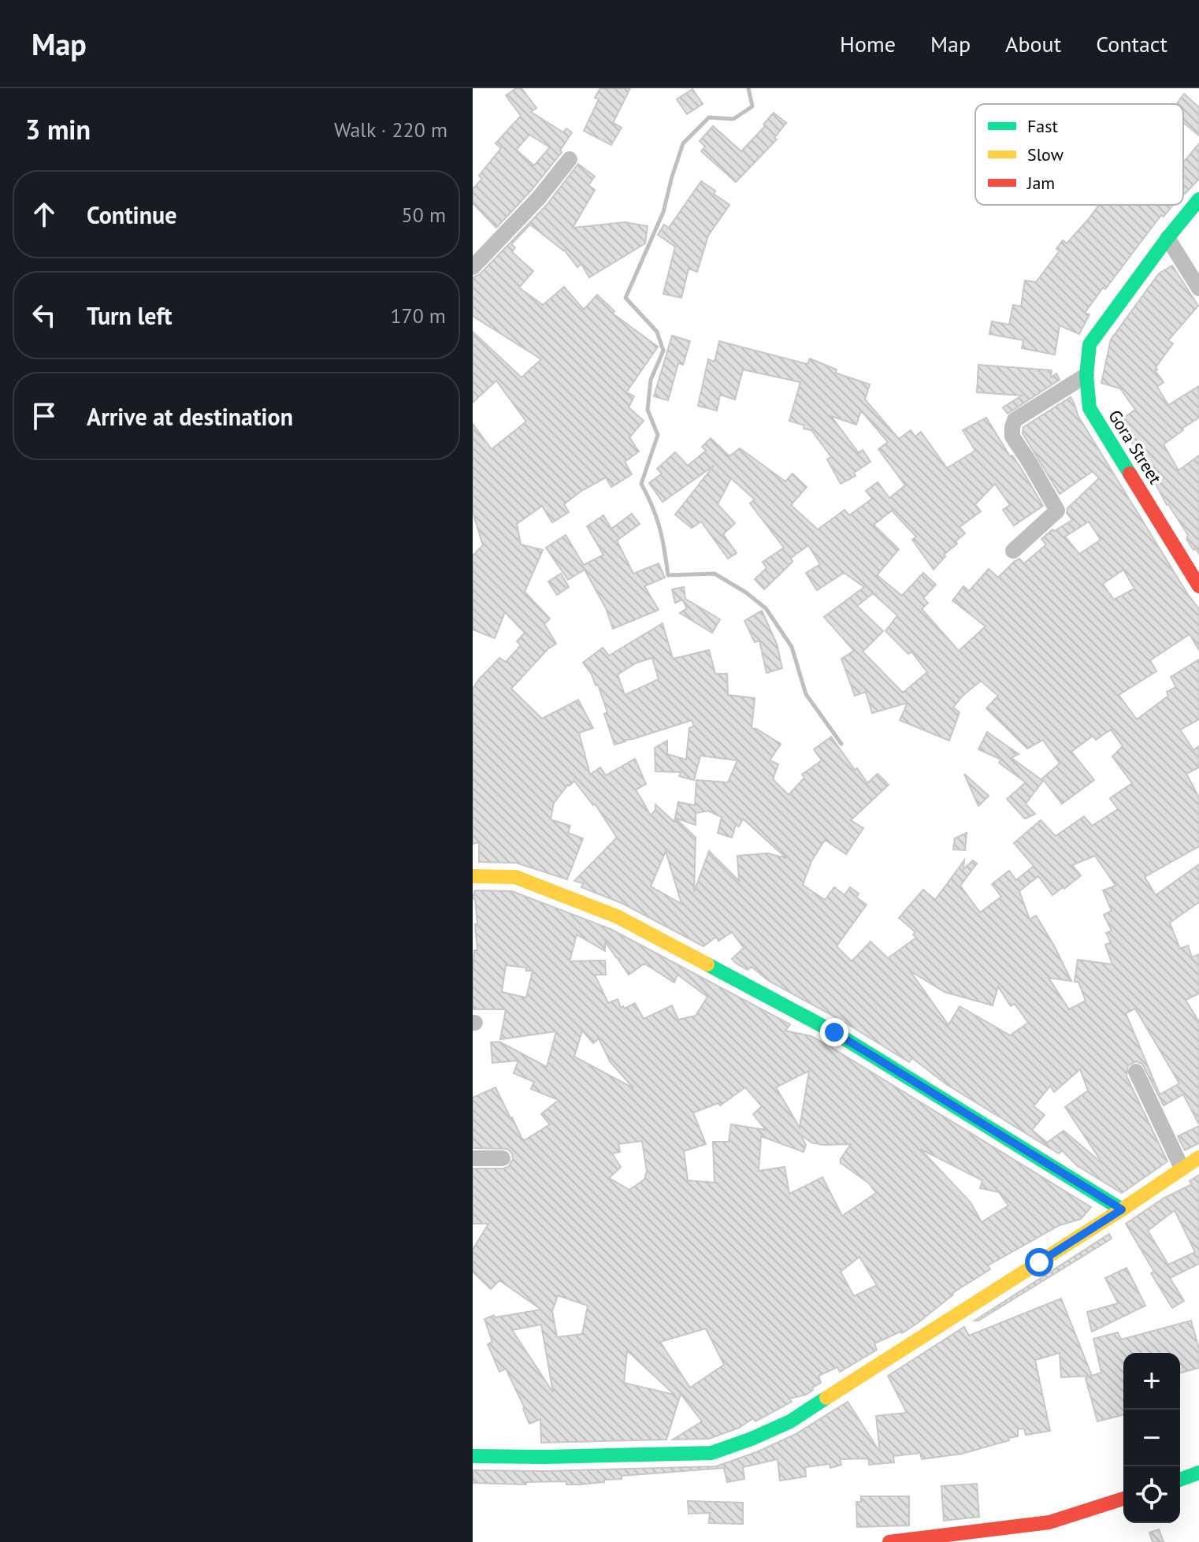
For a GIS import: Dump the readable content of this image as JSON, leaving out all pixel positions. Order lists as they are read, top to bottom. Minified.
{"streets":{"street":["Gora Street"]},"legend":["Fast","Slow","Jam"],"page":{"header":"Map","nav":["Home","Map","About","Contact"],"heading":["3 min","Walk · 220 m"],"list":[["Continue","50 m"],["Turn left","170 m"],"Arrive at destination"],"map_buttons":["+","−"]}}
